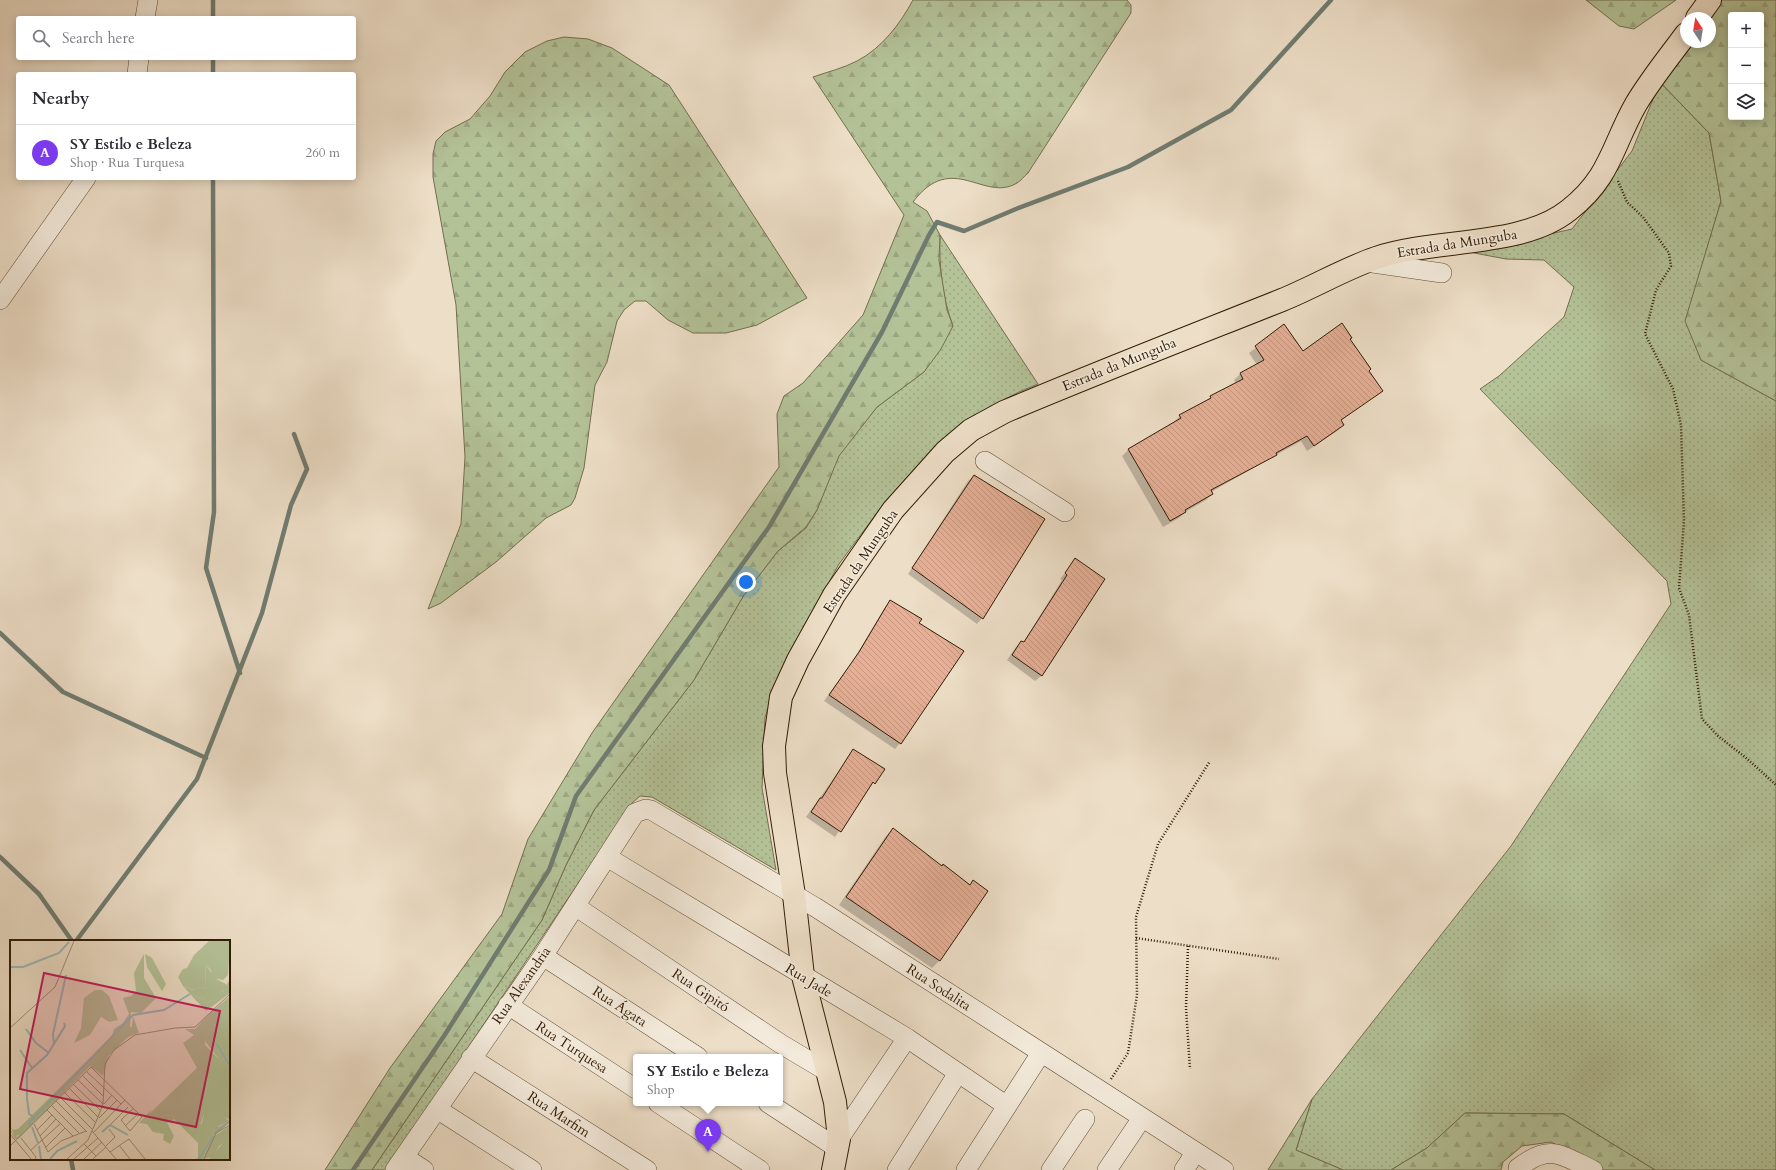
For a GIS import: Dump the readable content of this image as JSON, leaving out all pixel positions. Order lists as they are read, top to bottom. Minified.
{"streets":{"main road":["Estrada da Munguba"],"street":["Rua Jade","Rua Alexandria","Rua Sodalita","Rua Gipitó","Rua Ágata","Rua Turquesa","Rua Marfim"]},"crossings":[["Estrada da Munguba","Rua Jade"],["Estrada da Munguba","Rua Sodalita"],["Estrada da Munguba","Rua Gipitó"],["Rua Jade","Rua Alexandria"],["Rua Alexandria","Rua Sodalita"],["Rua Alexandria","Rua Gipitó"],["Rua Alexandria","Rua Ágata"],["Rua Alexandria","Rua Turquesa"],["Rua Alexandria","Rua Marfim"]],"north":"top","page":{"map_buttons":["+","−"],"search":"Search here","heading":"Nearby","list":[{"mark":"A","name":"SY Estilo e Beleza","note":"Shop · Rua Turquesa","value":"260 m"}],"popup":["SY Estilo e Beleza","Shop"],"pins":"A"}}
